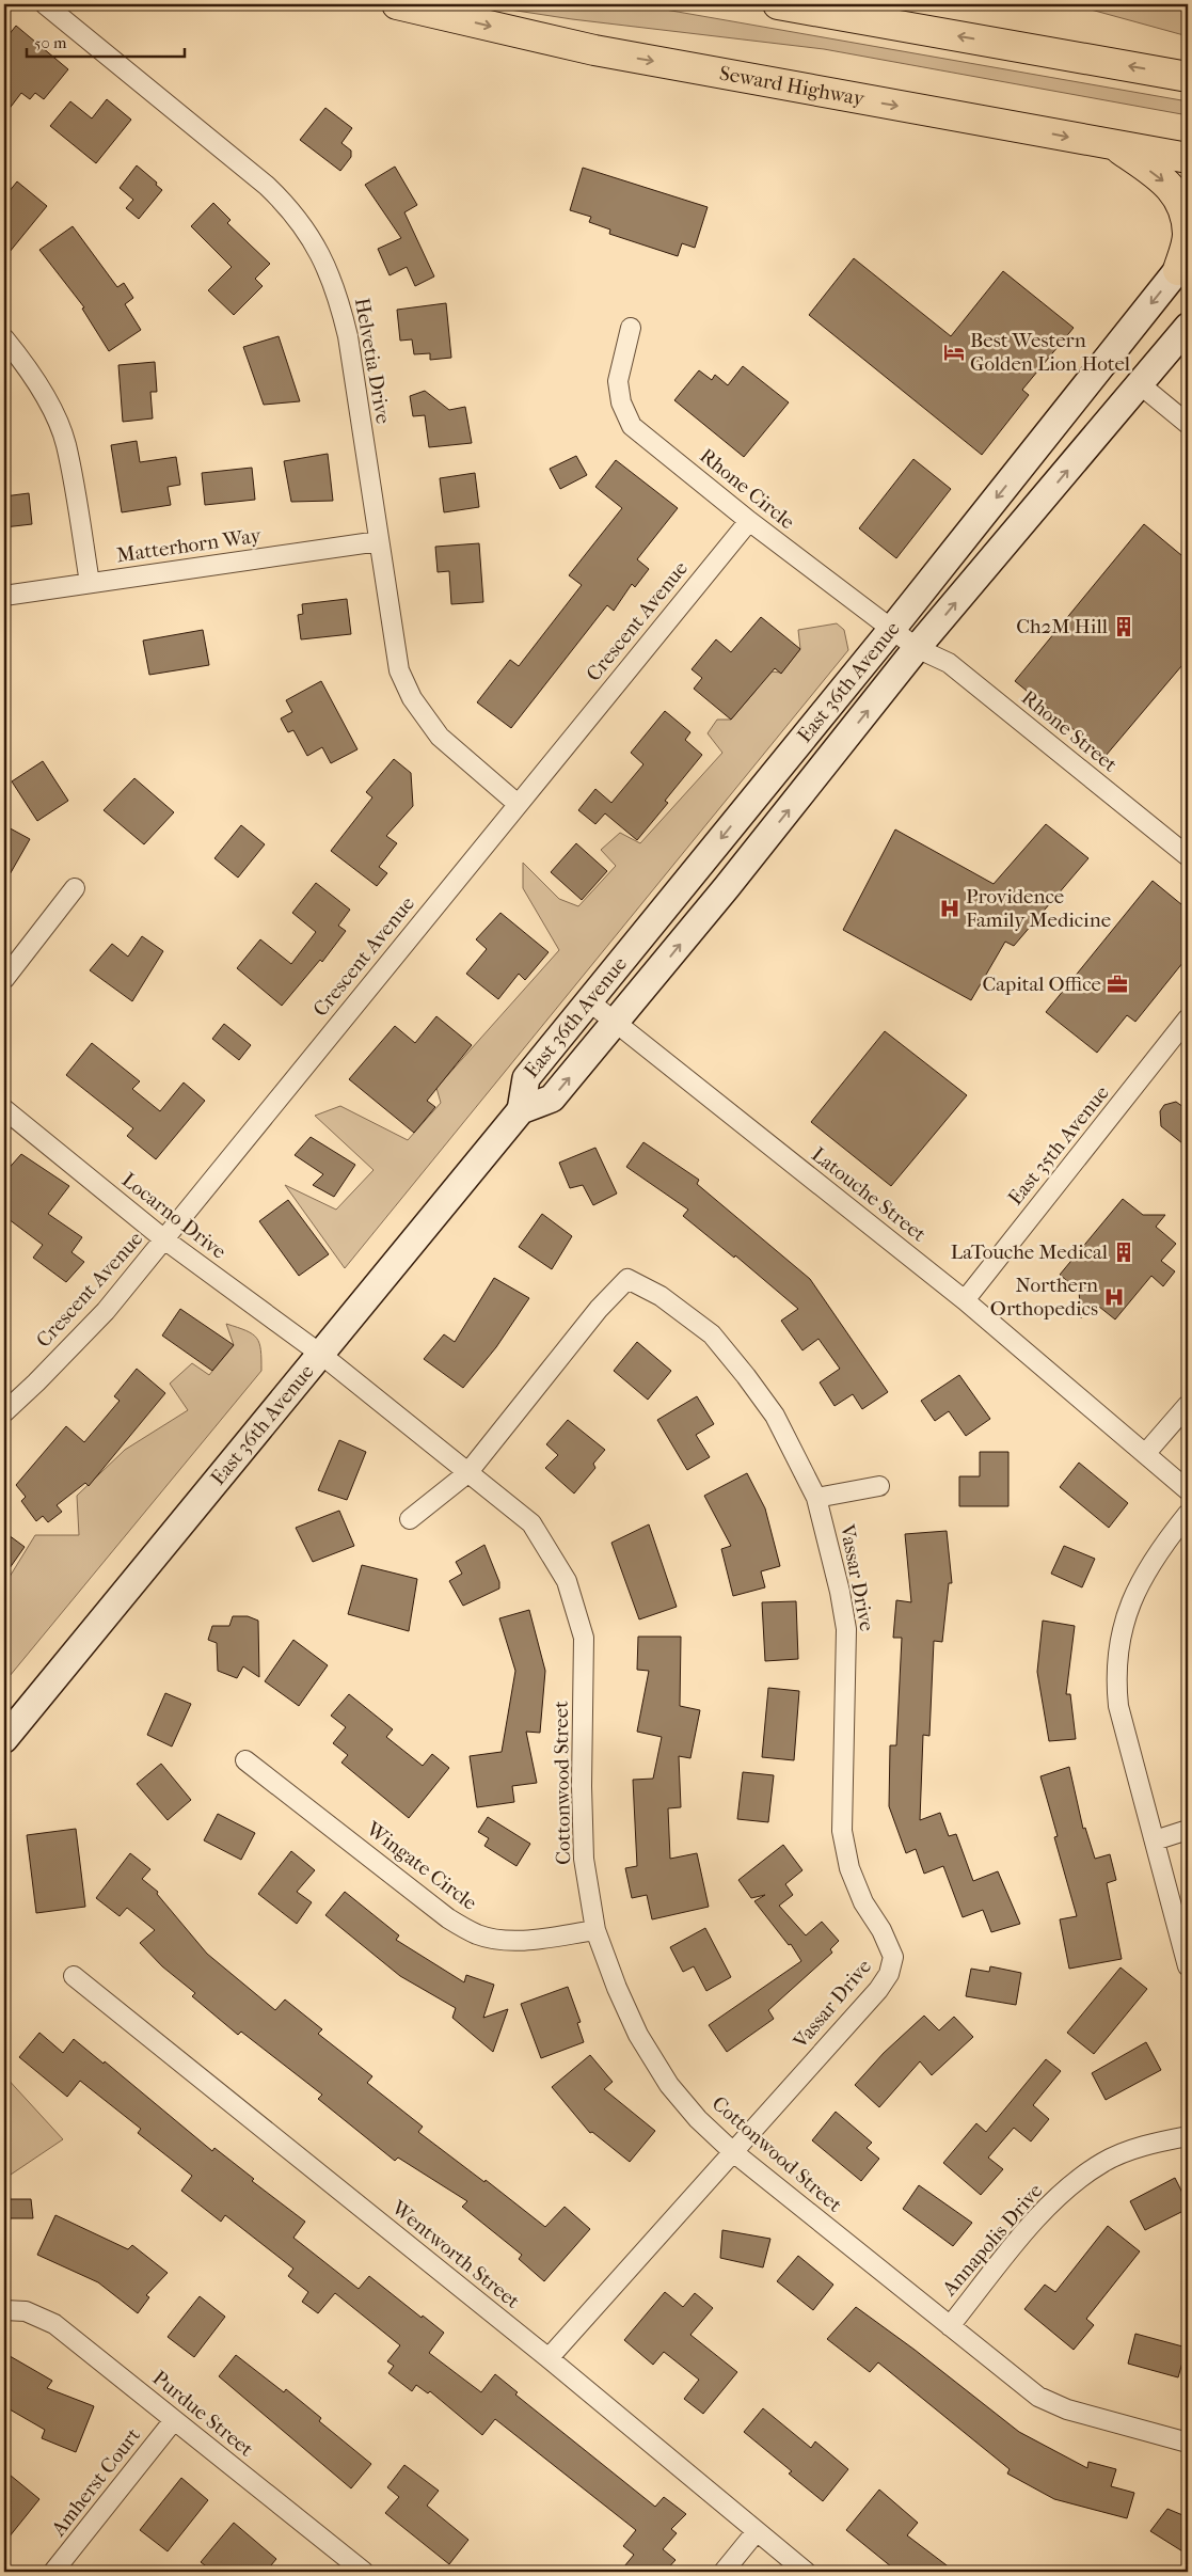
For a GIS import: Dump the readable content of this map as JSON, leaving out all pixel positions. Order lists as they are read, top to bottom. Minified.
{"streets":{"highway":["Seward Highway"],"main road":["East 36th Avenue"],"street":["Helvetia Drive","Rhone Circle","Matterhorn Way","Crescent Avenue","Rhone Street","East 35th Avenue","Latouche Street","Locarno Drive","Vassar Drive","Cottonwood Street","Wingate Circle","Annapolis Drive","Wentworth Street","Purdue Street","Amherst Court"]},"crossings":[["Helvetia Drive","Matterhorn Way"],["Helvetia Drive","Crescent Avenue"],["Rhone Circle","Crescent Avenue"],["Rhone Circle","East 36th Avenue"],["Rhone Circle","Rhone Street"],["Crescent Avenue","Locarno Drive"],["East 36th Avenue","Rhone Street"],["East 36th Avenue","Latouche Street"],["East 36th Avenue","Locarno Drive"],["East 36th Avenue","Cottonwood Street"],["East 35th Avenue","Latouche Street"],["Locarno Drive","Cottonwood Street"],["Vassar Drive","Cottonwood Street"],["Vassar Drive","Wentworth Street"],["Cottonwood Street","Wingate Circle"],["Cottonwood Street","Annapolis Drive"],["Purdue Street","Amherst Court"]],"places":{"hotel":["Best Western Golden Lion Hotel"],"building":["Ch2M Hill","LaTouche Medical"],"hospital":["Providence Family Medicine","Northern Orthopedics"],"office":["Capital Office"]},"scale_bar":"50 m"}
